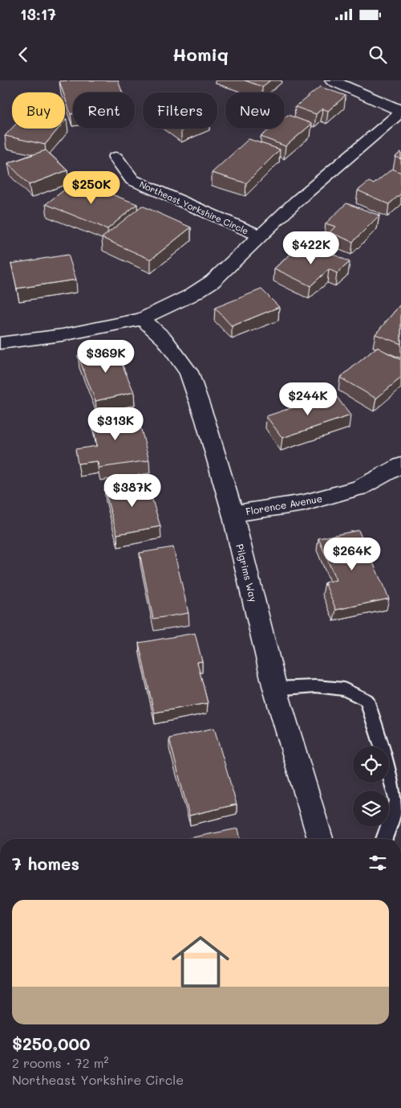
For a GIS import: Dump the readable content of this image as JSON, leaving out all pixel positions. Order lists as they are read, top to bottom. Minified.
{"streets":{"street":["Northeast Yorkshire Circle","Florence Avenue","Pilgrims Way"]},"crossings":[["Florence Avenue","Pilgrims Way"]],"page":{"status":"13:17","header":"Homiq","chip":["Buy","Rent","Filters","New"],"price":["$250K","$422K","$369K","$244K","$313K","$387K","$264K"],"heading":"7 homes","list":[{"name":"$250,000","note":"2 rooms · 72 m² · Northeast Yorkshire Circle"}]}}
